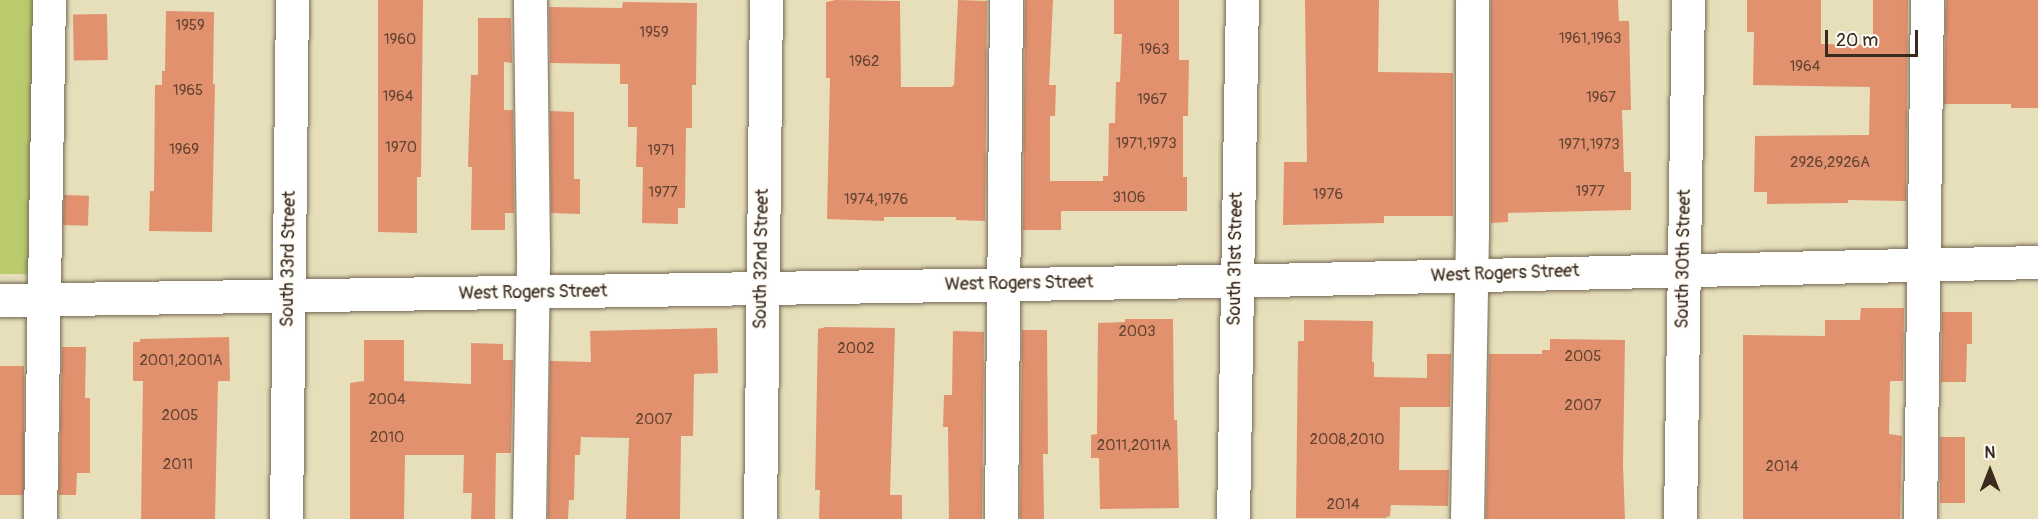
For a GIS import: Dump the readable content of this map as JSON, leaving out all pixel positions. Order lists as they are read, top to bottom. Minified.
{"streets":{"street":["South 33rd Street","South 32nd Street","South 31st Street","South 30th Street","West Rogers Street"]},"crossings":[["South 33rd Street","West Rogers Street"],["South 32nd Street","West Rogers Street"],["South 31st Street","West Rogers Street"],["South 30th Street","West Rogers Street"]],"house_numbers":["1959","1959","1961,1963","1960","1963","1962","1964","1965","1964","1967","1967","1971,1973","1971,1973","1970","1969","1971","2926,2926A","1977","1977","1976","3106","1974,1976","2003","2002","2005","2001,2001A","2004","2007","2005","2007","2010","2008,2010","2011,2011A","2011","2014","2014"],"scale_bar":"20 m","north":"top"}
